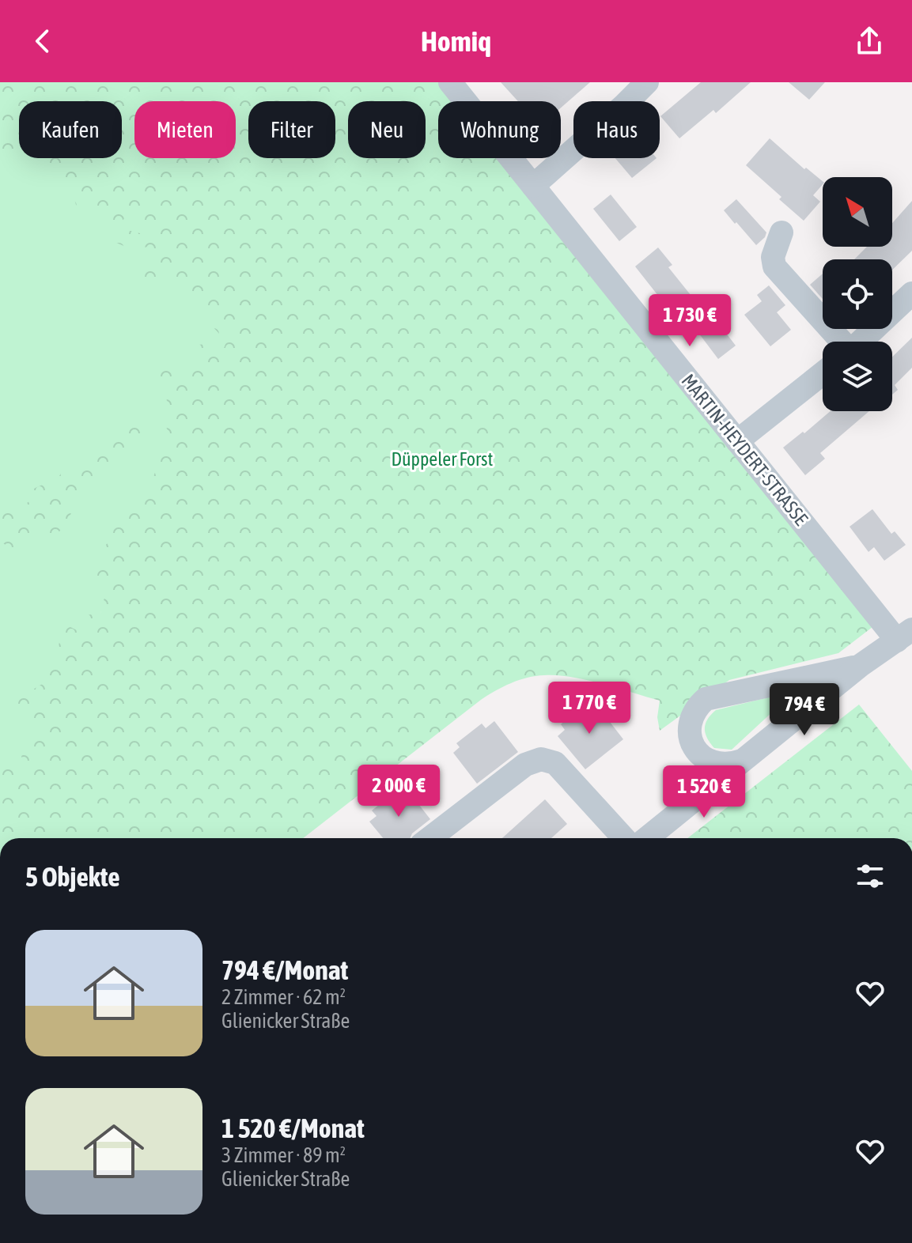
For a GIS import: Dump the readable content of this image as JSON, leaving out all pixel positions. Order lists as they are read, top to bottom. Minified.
{"streets":{"street":["MARTIN-HEYDERT-STRASSE"]},"parks":["Düppeler Forst"],"north":"top left","page":{"header":"Homiq","chip":["Kaufen","Mieten","Filter","Neu","Wohnung","Haus"],"price":["1 730 €","1 770 €","794 €","2 000 €","1 520 €"],"heading":"5 Objekte","list":[{"name":"794 €/Monat","note":"2 Zimmer · 62 m² · Glienicker Straße"},{"name":"1 520 €/Monat","note":"3 Zimmer · 89 m² · Glienicker Straße"}]}}
